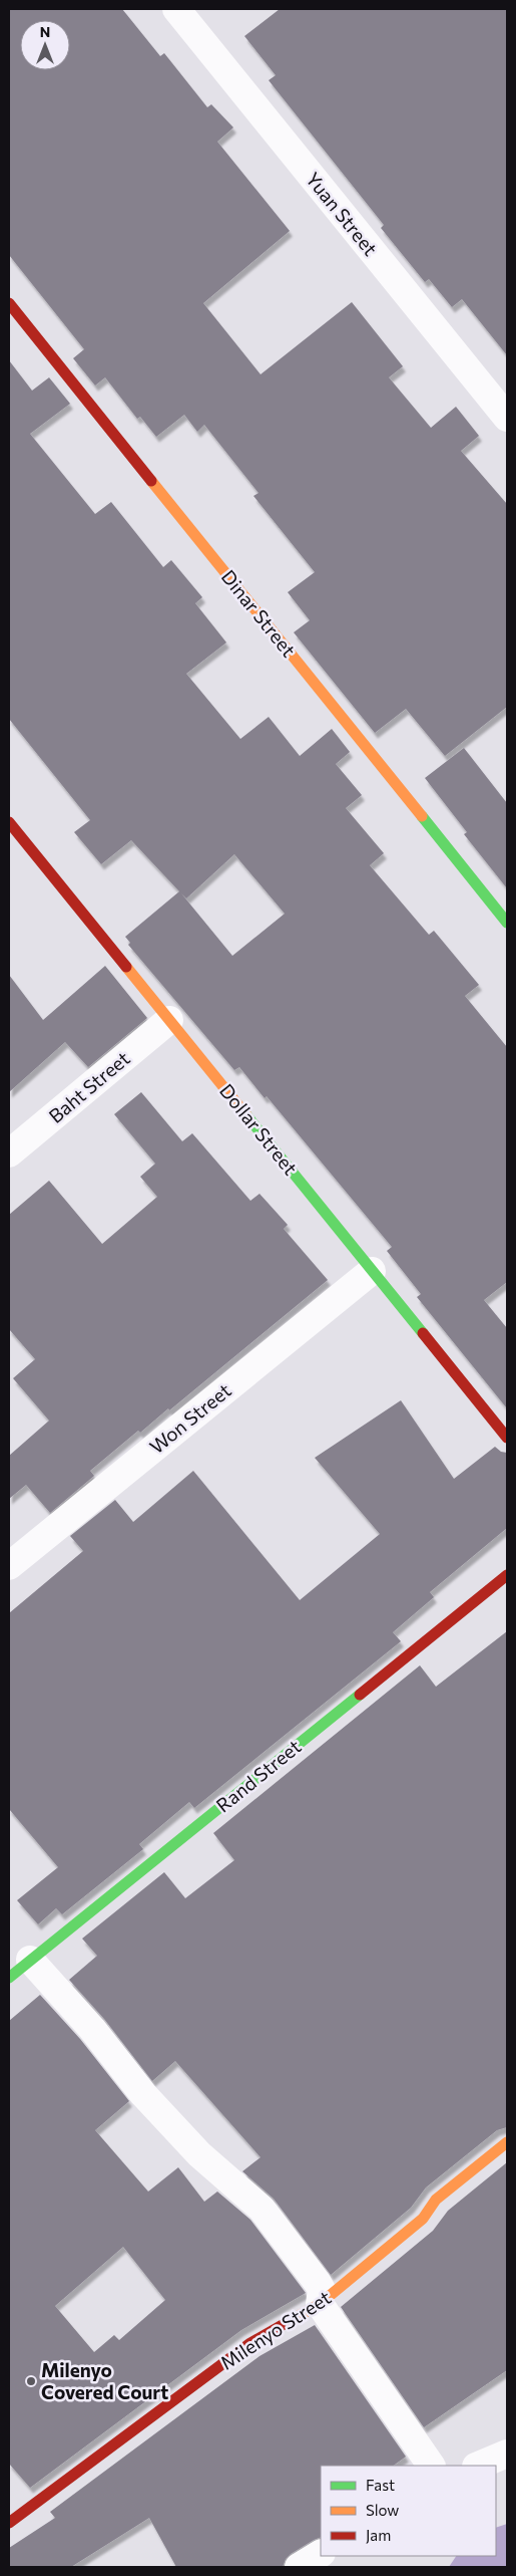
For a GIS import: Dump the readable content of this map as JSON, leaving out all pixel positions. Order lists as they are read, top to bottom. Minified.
{"streets":{"street":["Yuan Street","Dinar Street","Baht Street","Dollar Street","Won Street","Rand Street","Milenyo Street"]},"crossings":[["Baht Street","Dollar Street"],["Dollar Street","Won Street"]],"places":["Milenyo Covered Court"],"legend":["Fast","Slow","Jam"],"north":"top"}
